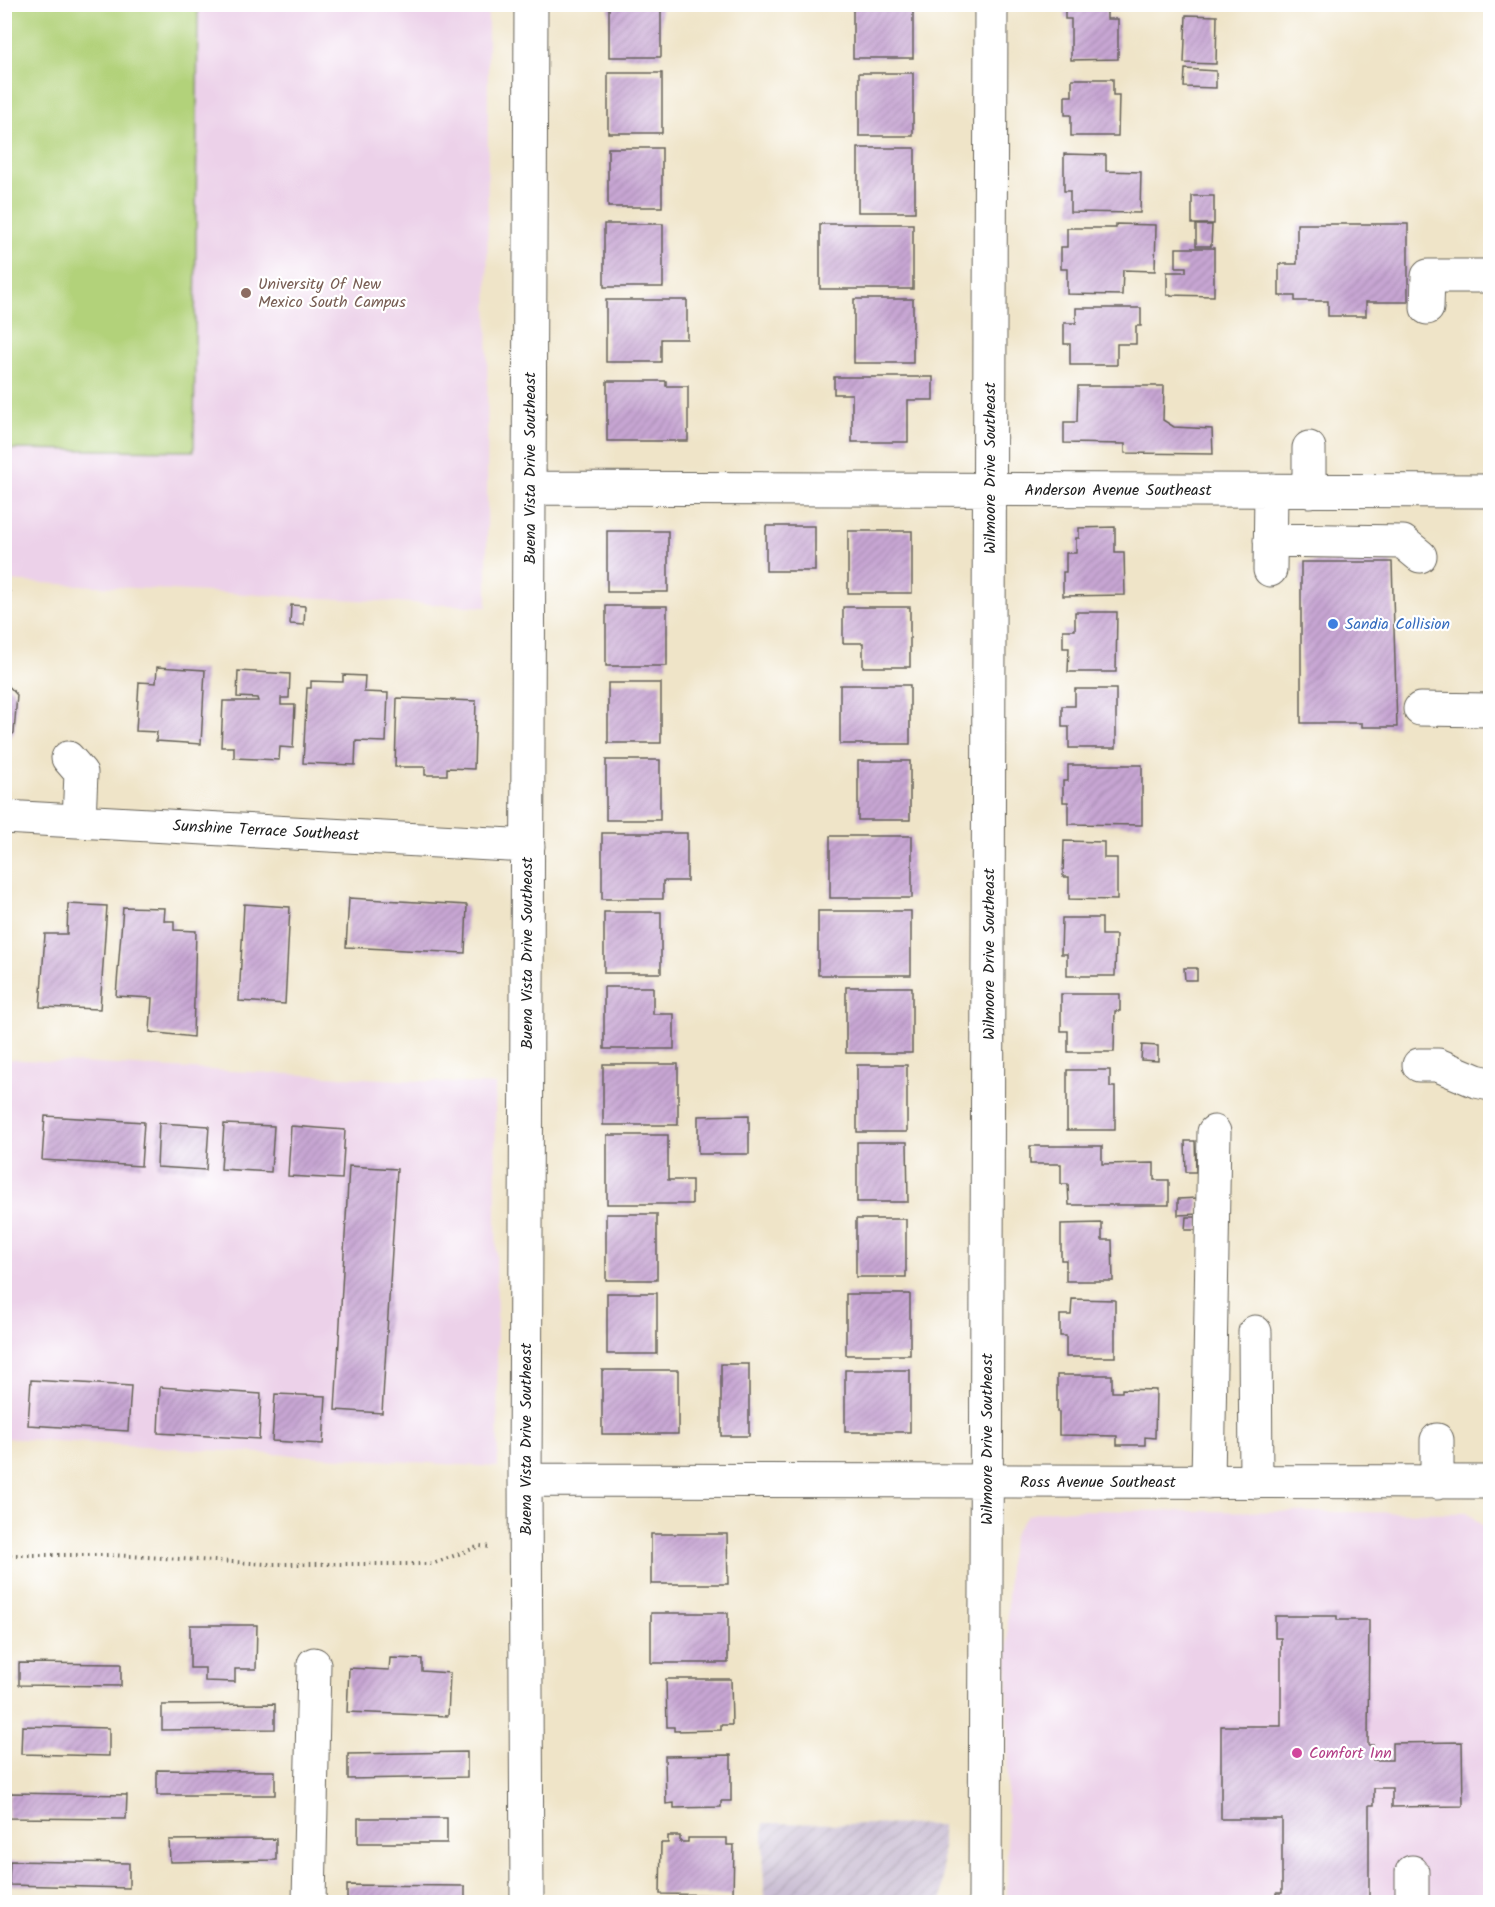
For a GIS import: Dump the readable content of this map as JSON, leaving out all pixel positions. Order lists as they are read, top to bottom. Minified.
{"streets":{"street":["Buena Vista Drive Southeast","Wilmoore Drive Southeast","Anderson Avenue Southeast","Sunshine Terrace Southeast","Ross Avenue Southeast"]},"crossings":[["Buena Vista Drive Southeast","Anderson Avenue Southeast"],["Buena Vista Drive Southeast","Sunshine Terrace Southeast"],["Buena Vista Drive Southeast","Ross Avenue Southeast"],["Wilmoore Drive Southeast","Anderson Avenue Southeast"],["Wilmoore Drive Southeast","Ross Avenue Southeast"]],"places":["University Of New Mexico South Campus","Sandia Collision","Comfort Inn"]}
